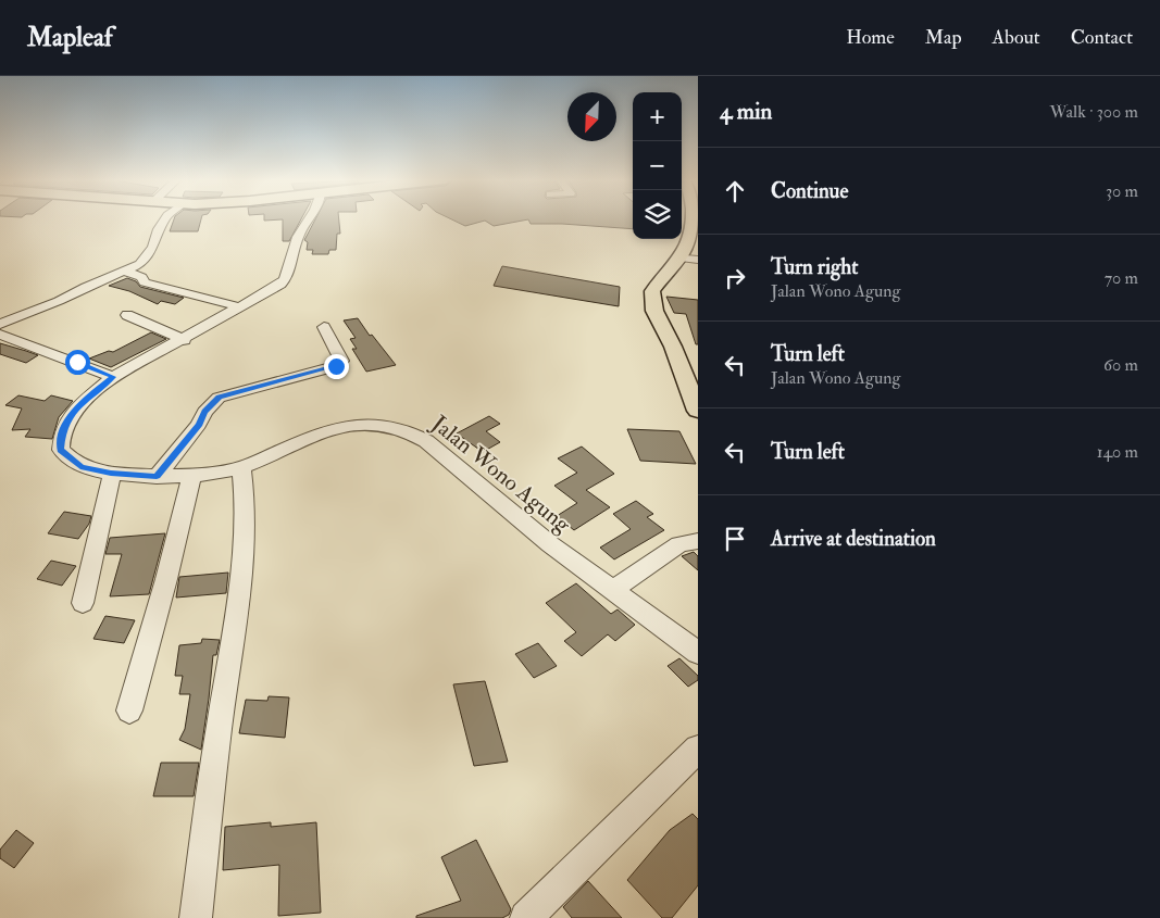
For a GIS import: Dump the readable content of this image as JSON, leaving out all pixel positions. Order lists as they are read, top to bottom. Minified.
{"streets":{"street":["Jalan Wono Agung"]},"north":"bottom left","page":{"header":"Mapleaf","nav":["Home","Map","About","Contact"],"heading":["4 min","Walk · 300 m"],"map_buttons":["+","−"],"list":[["Continue","30 m"],["Turn right","Jalan Wono Agung","70 m"],["Turn left","Jalan Wono Agung","60 m"],["Turn left","140 m"],"Arrive at destination"]}}
